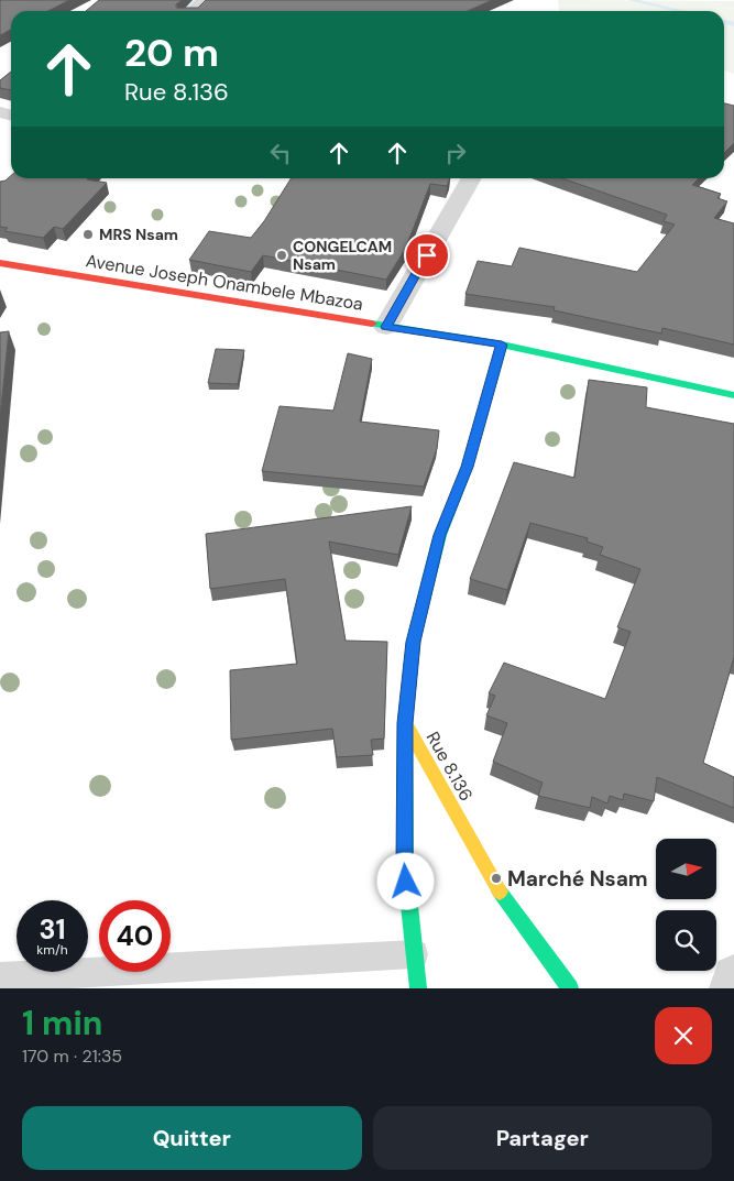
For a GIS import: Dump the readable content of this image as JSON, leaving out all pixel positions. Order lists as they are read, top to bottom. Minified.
{"streets":{"street":["Avenue Joseph Onambele Mbazoa","Rue 8.136"]},"crossings":[["Avenue Joseph Onambele Mbazoa","Rue 8.136"]],"places":["MRS Nsam","CONGELCAM Nsam","Marché Nsam"],"north":"right","page":{"turn":["20 m","Rue 8.136"],"speed":"31 km/h","limit":"40","heading":["1 min","170 m · 21:35"],"buttons":["Quitter","Partager"]}}
